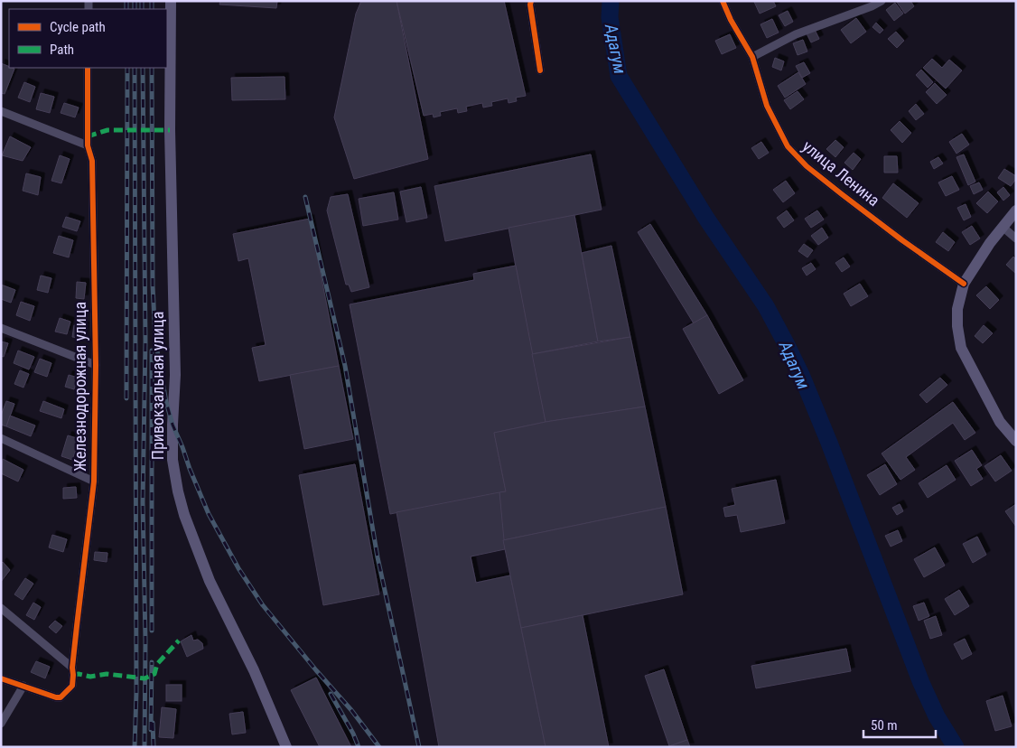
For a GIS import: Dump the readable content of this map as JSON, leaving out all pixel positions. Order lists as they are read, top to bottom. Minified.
{"streets":{"main road":["Привокзальная улица"],"street":["улица Ленина","Железнодорожная улица"]},"water":["Адагум"],"legend":["Cycle path","Path"],"scale_bar":"50 m"}
